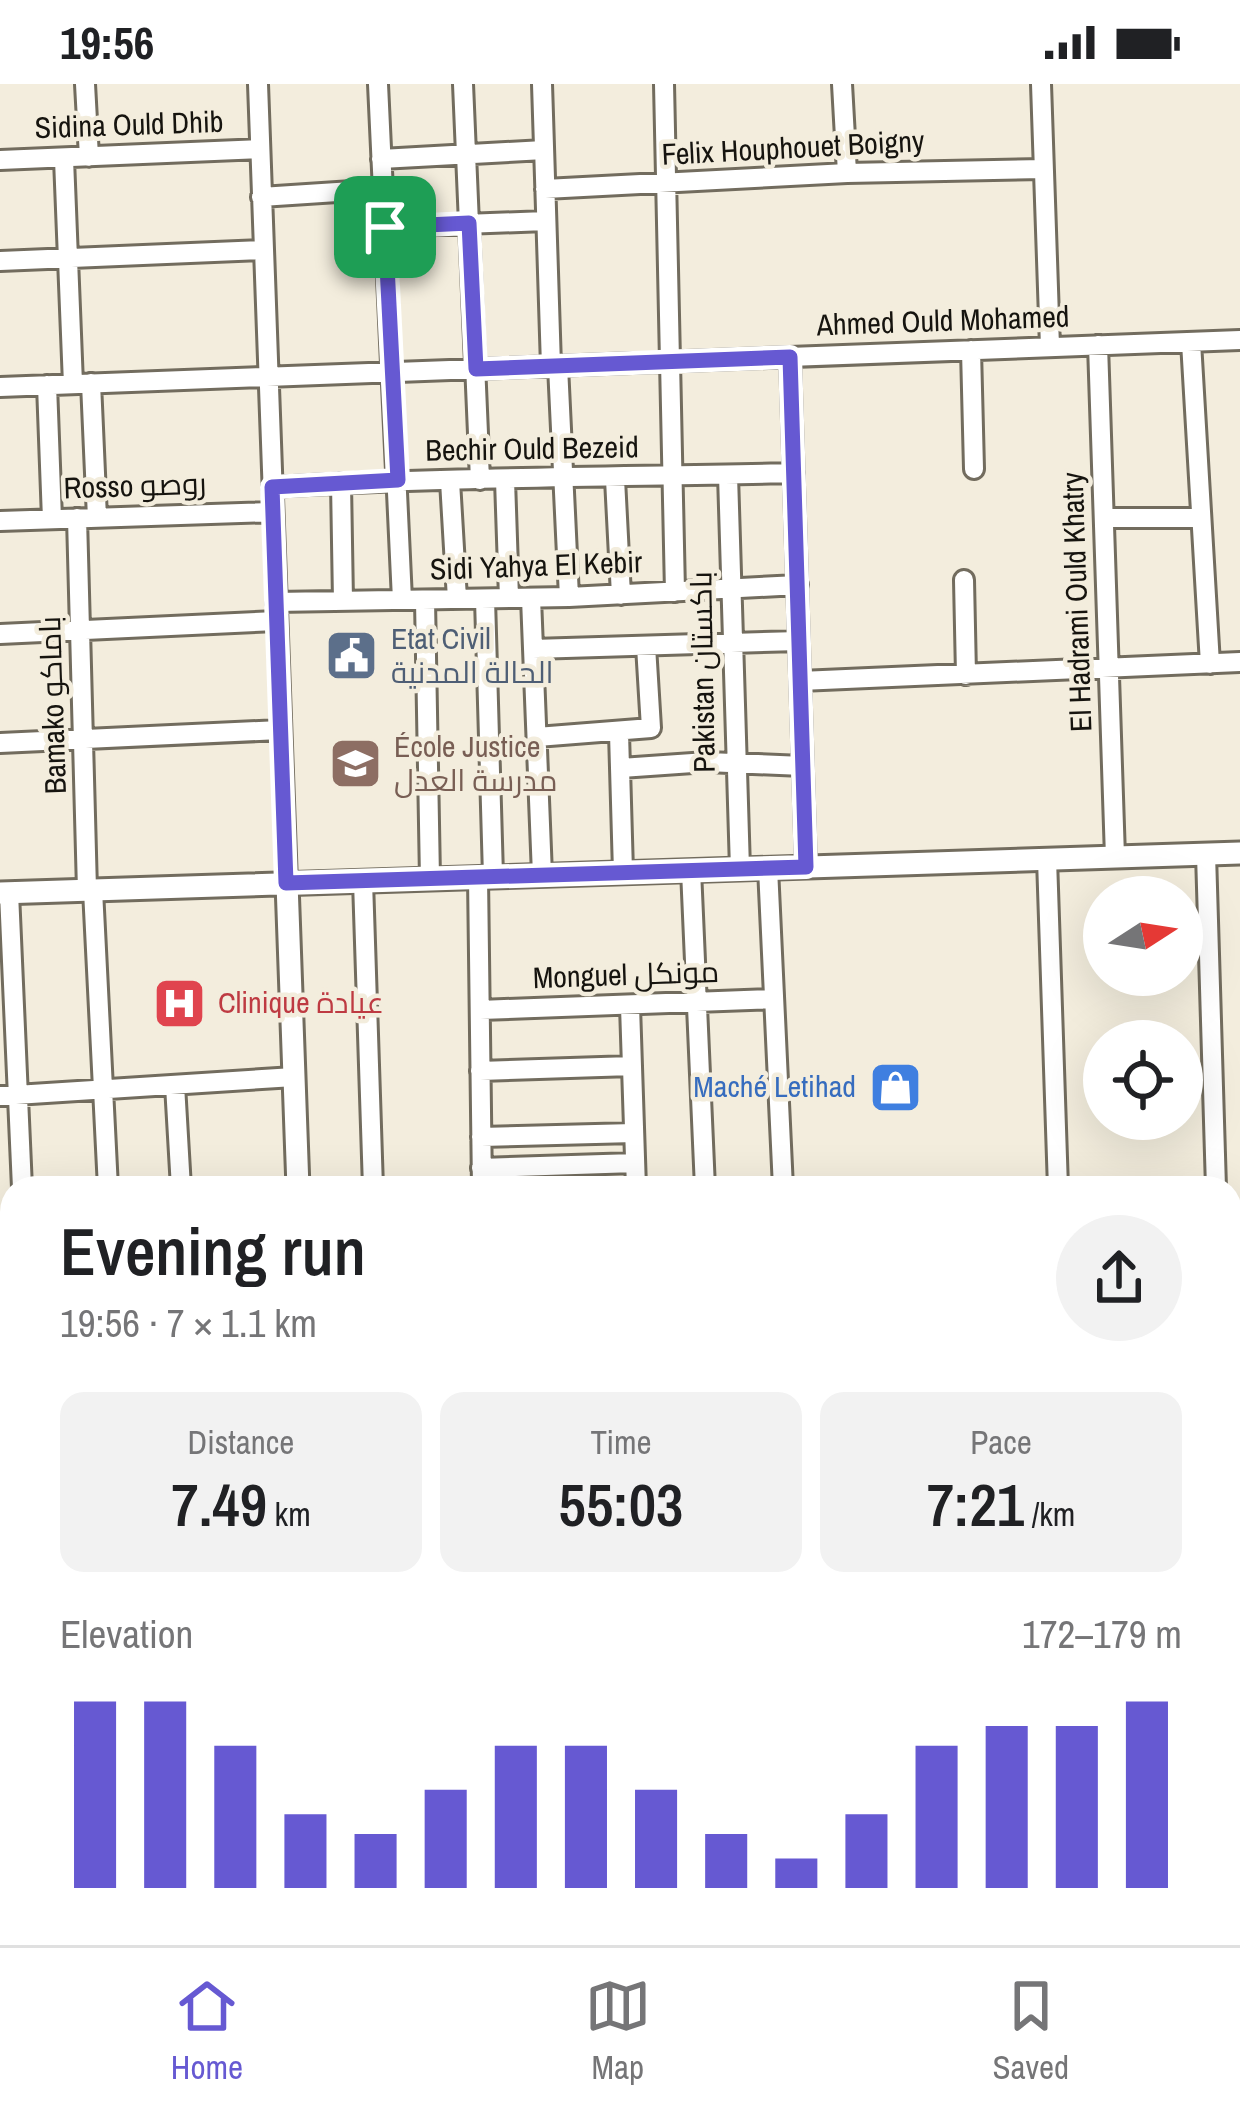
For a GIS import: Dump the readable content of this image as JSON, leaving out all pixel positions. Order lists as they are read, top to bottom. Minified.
{"streets":{"street":["Sidina Ould Dhib","Felix Houphouet Boigny","Ahmed Ould Mohamed","Bechir Ould Bezeid","Rosso روصو","Sidi Yahya El Kebir","El Hadrami Ould Khatry","Pakistan باكستان","Bamako باماكو","Monguel مونكل"]},"crossings":[["Sidina Ould Dhib","Bamako باماكو"],["Ahmed Ould Mohamed","El Hadrami Ould Khatry"],["Ahmed Ould Mohamed","Bamako باماكو"],["Bechir Ould Bezeid","Pakistan باكستان"],["Rosso روصو","Bamako باماكو"],["Sidi Yahya El Kebir","Pakistan باكستان"],["Sidi Yahya El Kebir","Bamako باماكو"]],"places":{"public building":["Etat Civil الحالة المدنية"],"school or university":["École Justice مدرسة العدل"],"hospital":["Clinique عيادة"],"shop":["Maché Letihad"]},"north":"right","page":{"status":"19:56","heading":["Evening run","19:56 · 7 × 1.1 km"],"stats":[["Distance","7.49 km"],["Time","55:03"],["Pace","7:21 /km"]],"chart":["Elevation","172–179 m"],"tabs":["Home","Map","Saved"]}}
